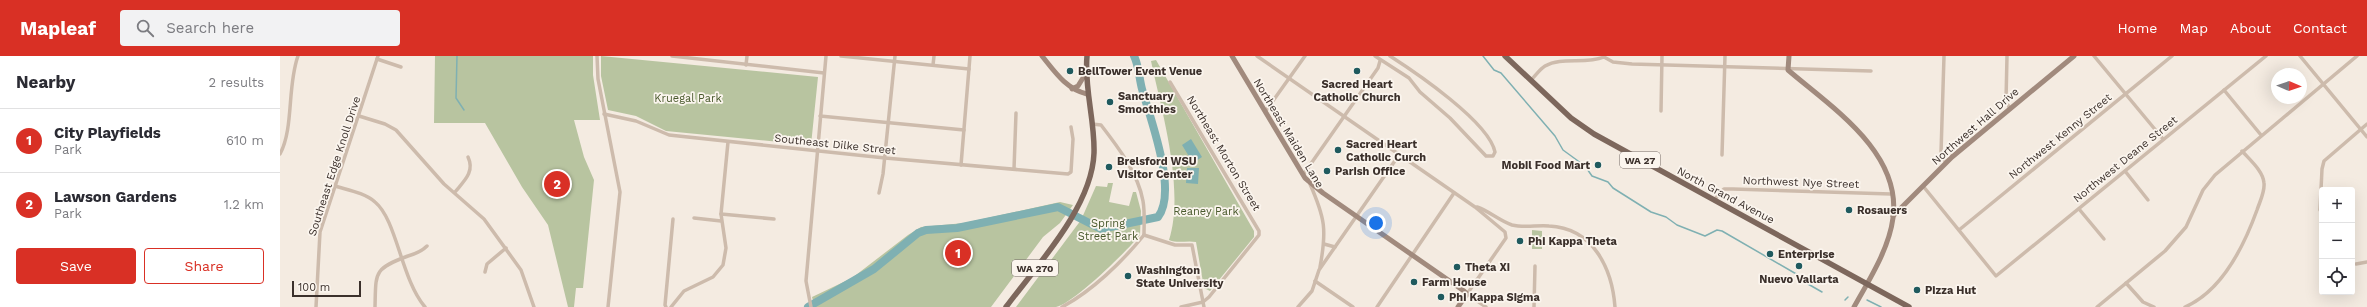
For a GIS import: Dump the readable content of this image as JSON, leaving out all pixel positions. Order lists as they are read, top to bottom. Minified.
{"streets":{"main road":["WA 27","North Grand Avenue","WA 270"],"street":["Northwest Hall Drive","Northeast Maiden Lane","Northwest Kenny Street","Southeast Dilke Street","Northeast Morton Street","Northwest Deane Street","Southeast Edge Knoll Drive","Northwest Nye Street"]},"crossings":[["Northwest Kenny Street","Northwest Deane Street"],["Northwest Nye Street","North Grand Avenue"]],"parks":["Kruegal Park","Reaney Park","Spring Street Park"],"places":["BellTower Event Venue","Sacred Heart Catholic Church","Sanctuary Smoothies","Sacred Heart Catholic Curch","Mobil Food Mart","Brelsford WSU Visitor Center","Parish Office","Rosauers","Phi Kappa Theta","Enterprise","Nuevo Vallarta","Theta Xi","Washington State University","Farm House","Pizza Hut","Phi Kappa Sigma"],"scale_bar":"100 m","north":"right","page":{"header":"Mapleaf","search":"Search here","nav":["Home","Map","About","Contact"],"heading":["Nearby","2 results"],"list":[{"mark":"1","name":"City Playfields","note":"Park","value":"610 m"},{"mark":"2","name":"Lawson Gardens","note":"Park","value":"1.2 km"}],"pins":["2","1"],"map_buttons":["+","−"],"buttons":["Save","Share"],"scale":"100 m"}}
